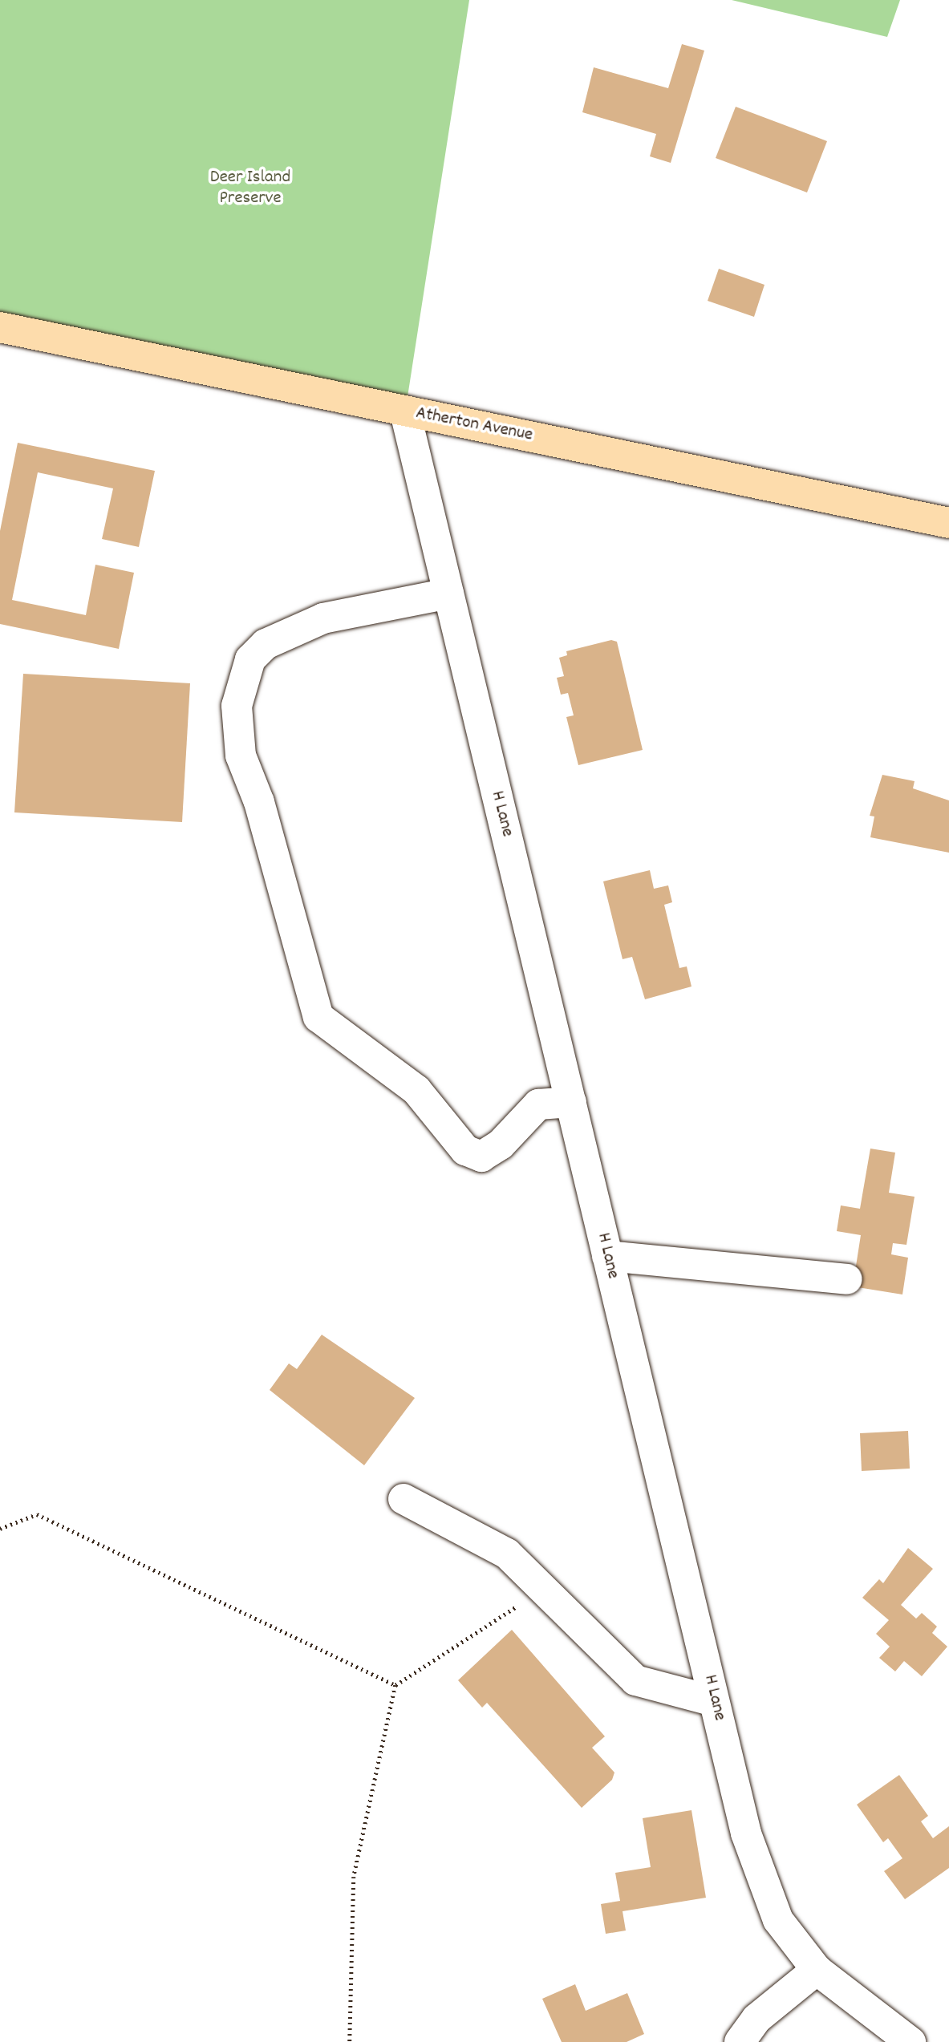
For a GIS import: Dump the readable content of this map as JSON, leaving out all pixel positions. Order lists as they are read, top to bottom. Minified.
{"streets":{"main road":["Atherton Avenue"],"street":["H Lane"]},"crossings":[["Atherton Avenue","H Lane"]],"parks":["Deer Island Preserve"]}
